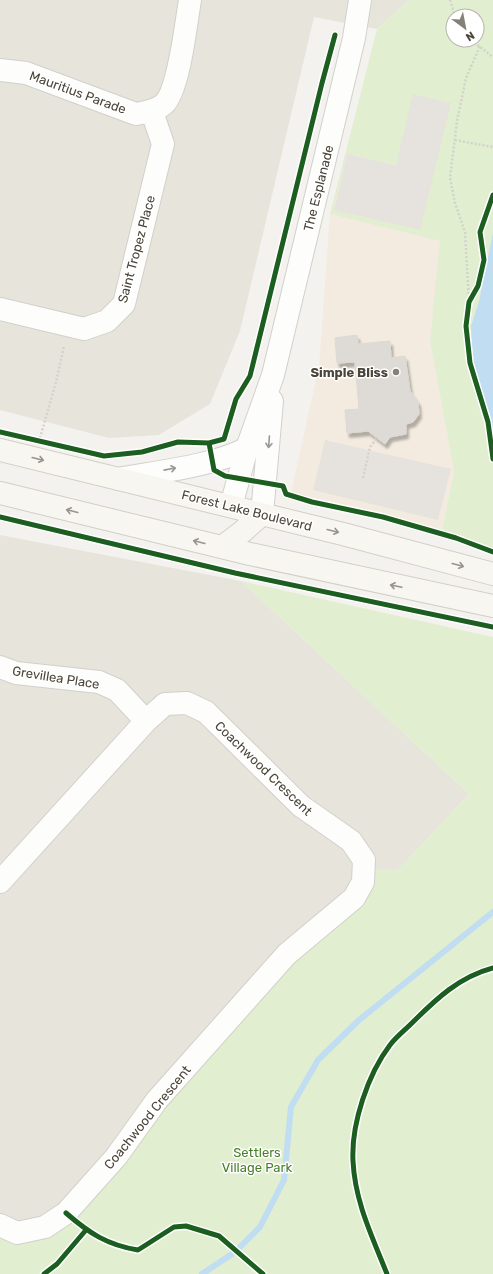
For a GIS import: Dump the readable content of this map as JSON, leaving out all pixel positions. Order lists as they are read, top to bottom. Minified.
{"streets":{"main road":["Forest Lake Boulevard"],"street":["Mauritius Parade","The Esplanade","Saint Tropez Place","Grevillea Place","Coachwood Crescent"]},"crossings":[["Mauritius Parade","Saint Tropez Place"],["The Esplanade","Forest Lake Boulevard"],["Grevillea Place","Coachwood Crescent"]],"parks":["Settlers Village Park"],"places":["Simple Bliss"],"north":"bottom right"}
